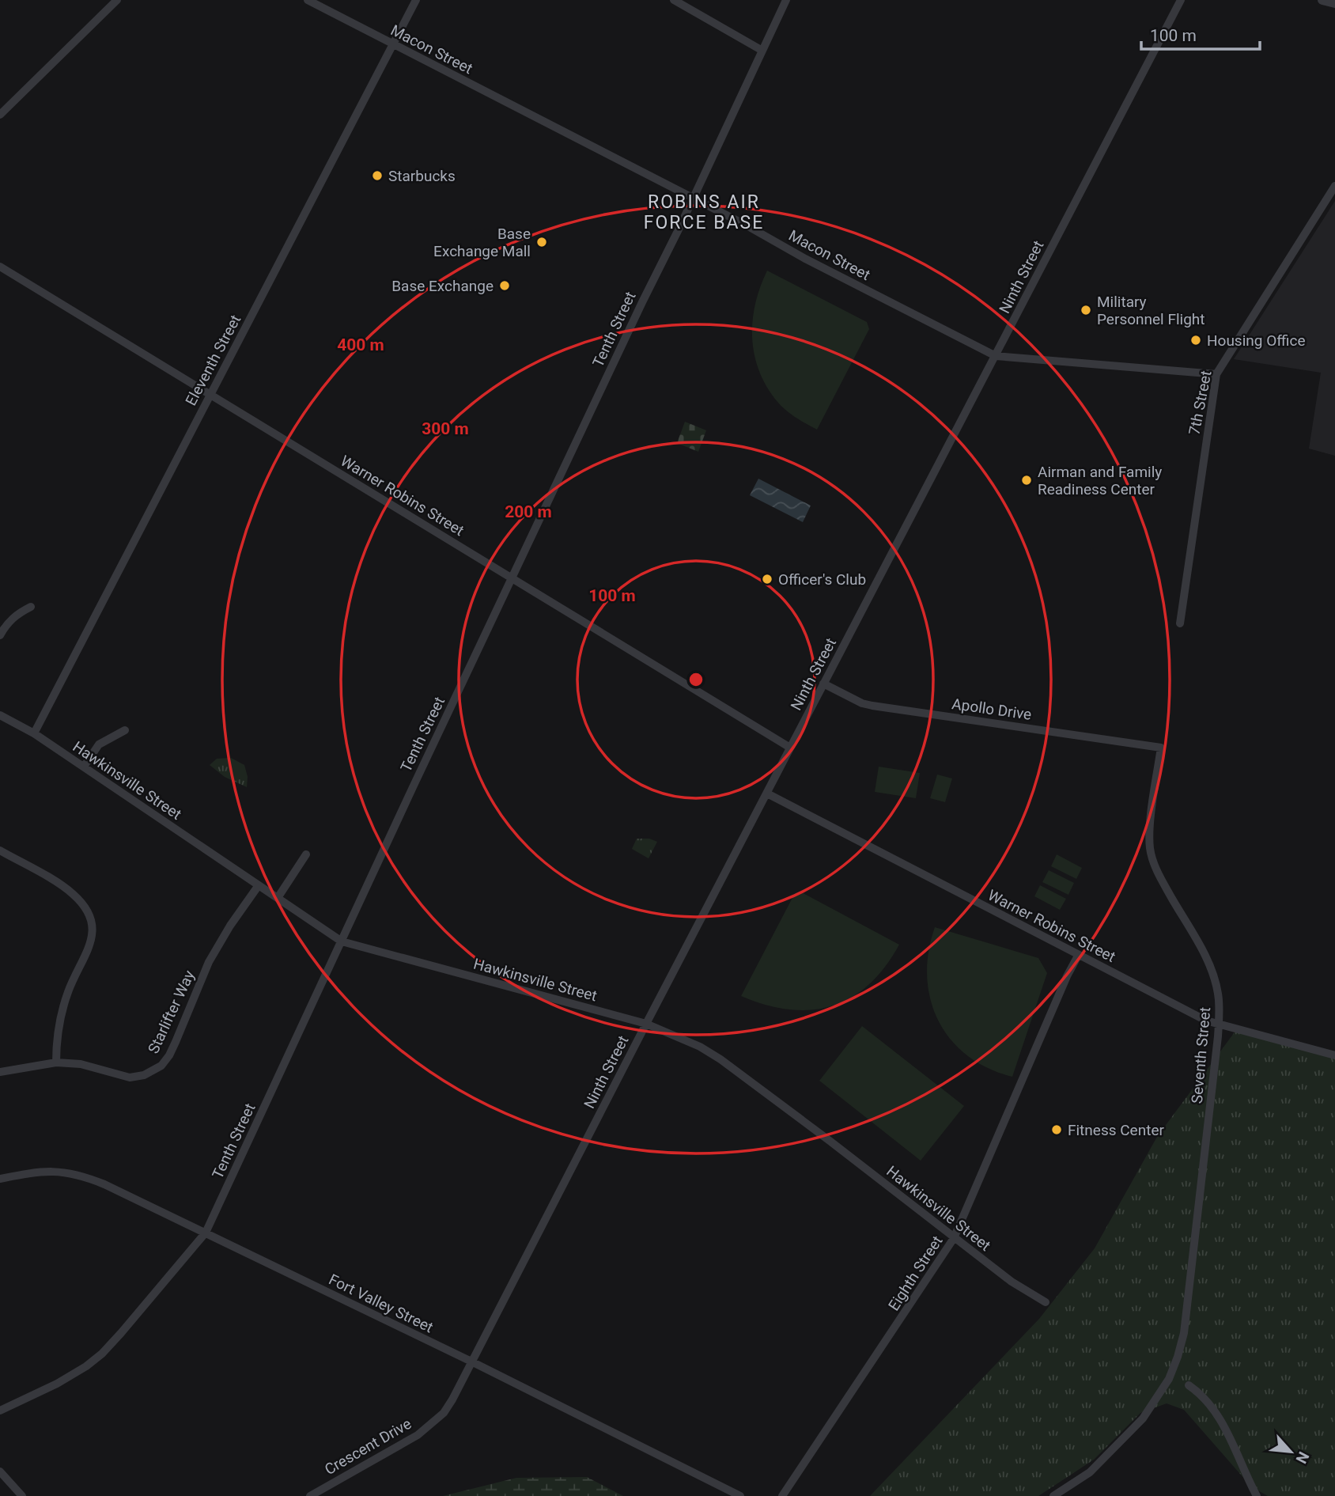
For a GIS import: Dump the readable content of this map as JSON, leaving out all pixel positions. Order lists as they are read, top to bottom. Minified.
{"streets":{"street":["Macon Street","Ninth Street","Tenth Street","Eleventh Street","7th Street","Warner Robins Street","Apollo Drive","Hawkinsville Street","Starlifter Way","Seventh Street","Eighth Street","Fort Valley Street","Crescent Drive"]},"crossings":[["Macon Street","Ninth Street"],["Macon Street","Tenth Street"],["Macon Street","Eleventh Street"],["Macon Street","7th Street"],["Ninth Street","Warner Robins Street"],["Ninth Street","Apollo Drive"],["Ninth Street","Hawkinsville Street"],["Ninth Street","Fort Valley Street"],["Ninth Street","Crescent Drive"],["Tenth Street","Warner Robins Street"],["Tenth Street","Hawkinsville Street"],["Tenth Street","Fort Valley Street"],["Eleventh Street","Warner Robins Street"],["Eleventh Street","Hawkinsville Street"],["Warner Robins Street","Seventh Street"],["Warner Robins Street","Eighth Street"],["Apollo Drive","Seventh Street"],["Hawkinsville Street","Starlifter Way"],["Hawkinsville Street","Eighth Street"],["Fort Valley Street","Crescent Drive"]],"districts":["ROBINS AIR FORCE BASE"],"places":["Starbucks","Base Exchange Mall","Base Exchange","Military Personnel Flight","Housing Office","Airman and Family Readiness Center","Officer's Club","Fitness Center"],"scale_bar":"100 m","north":"bottom right","rings":["400 m","300 m","200 m","100 m"]}
